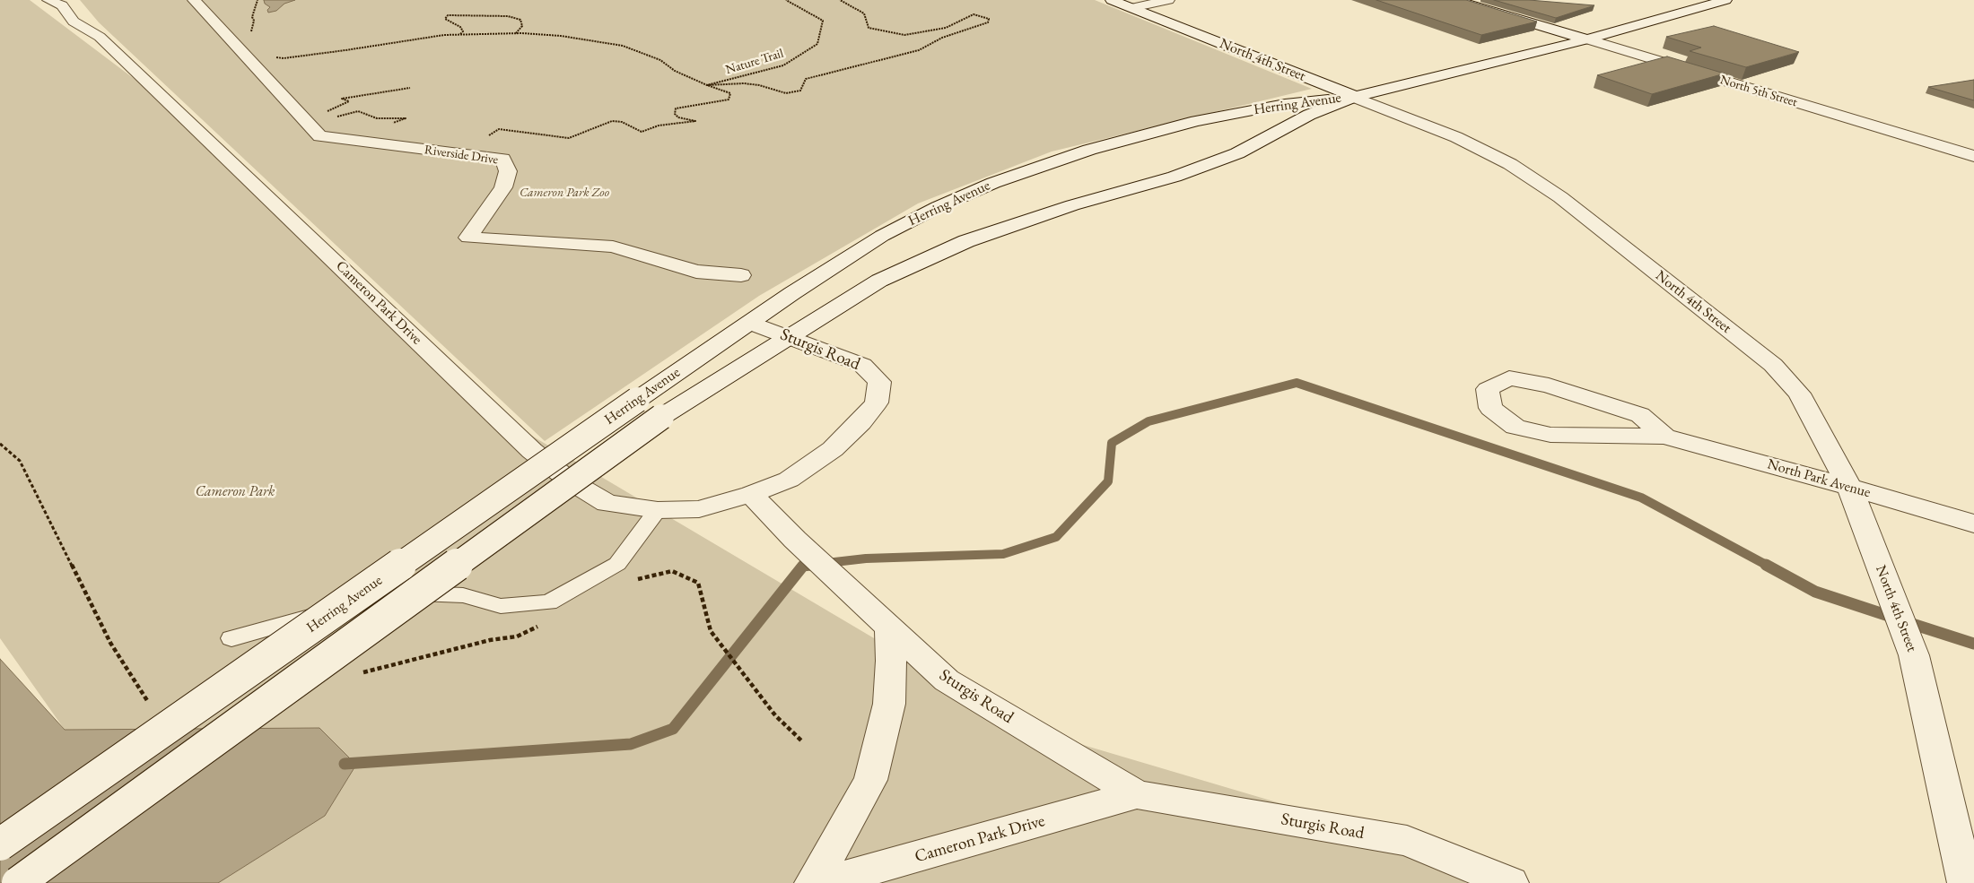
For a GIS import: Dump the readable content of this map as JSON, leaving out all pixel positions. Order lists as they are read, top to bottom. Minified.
{"streets":{"street":["North 4th Street","North 5th Street","Herring Avenue","Riverside Drive","Cameron Park Drive","Sturgis Road","North Park Avenue"],"path":["Nature Trail"]},"crossings":[["North 4th Street","Herring Avenue"],["North 4th Street","North Park Avenue"],["North 5th Street","Herring Avenue"],["Herring Avenue","Sturgis Road"],["Cameron Park Drive","Sturgis Road"]],"parks":["Cameron Park Zoo","Cameron Park"]}
